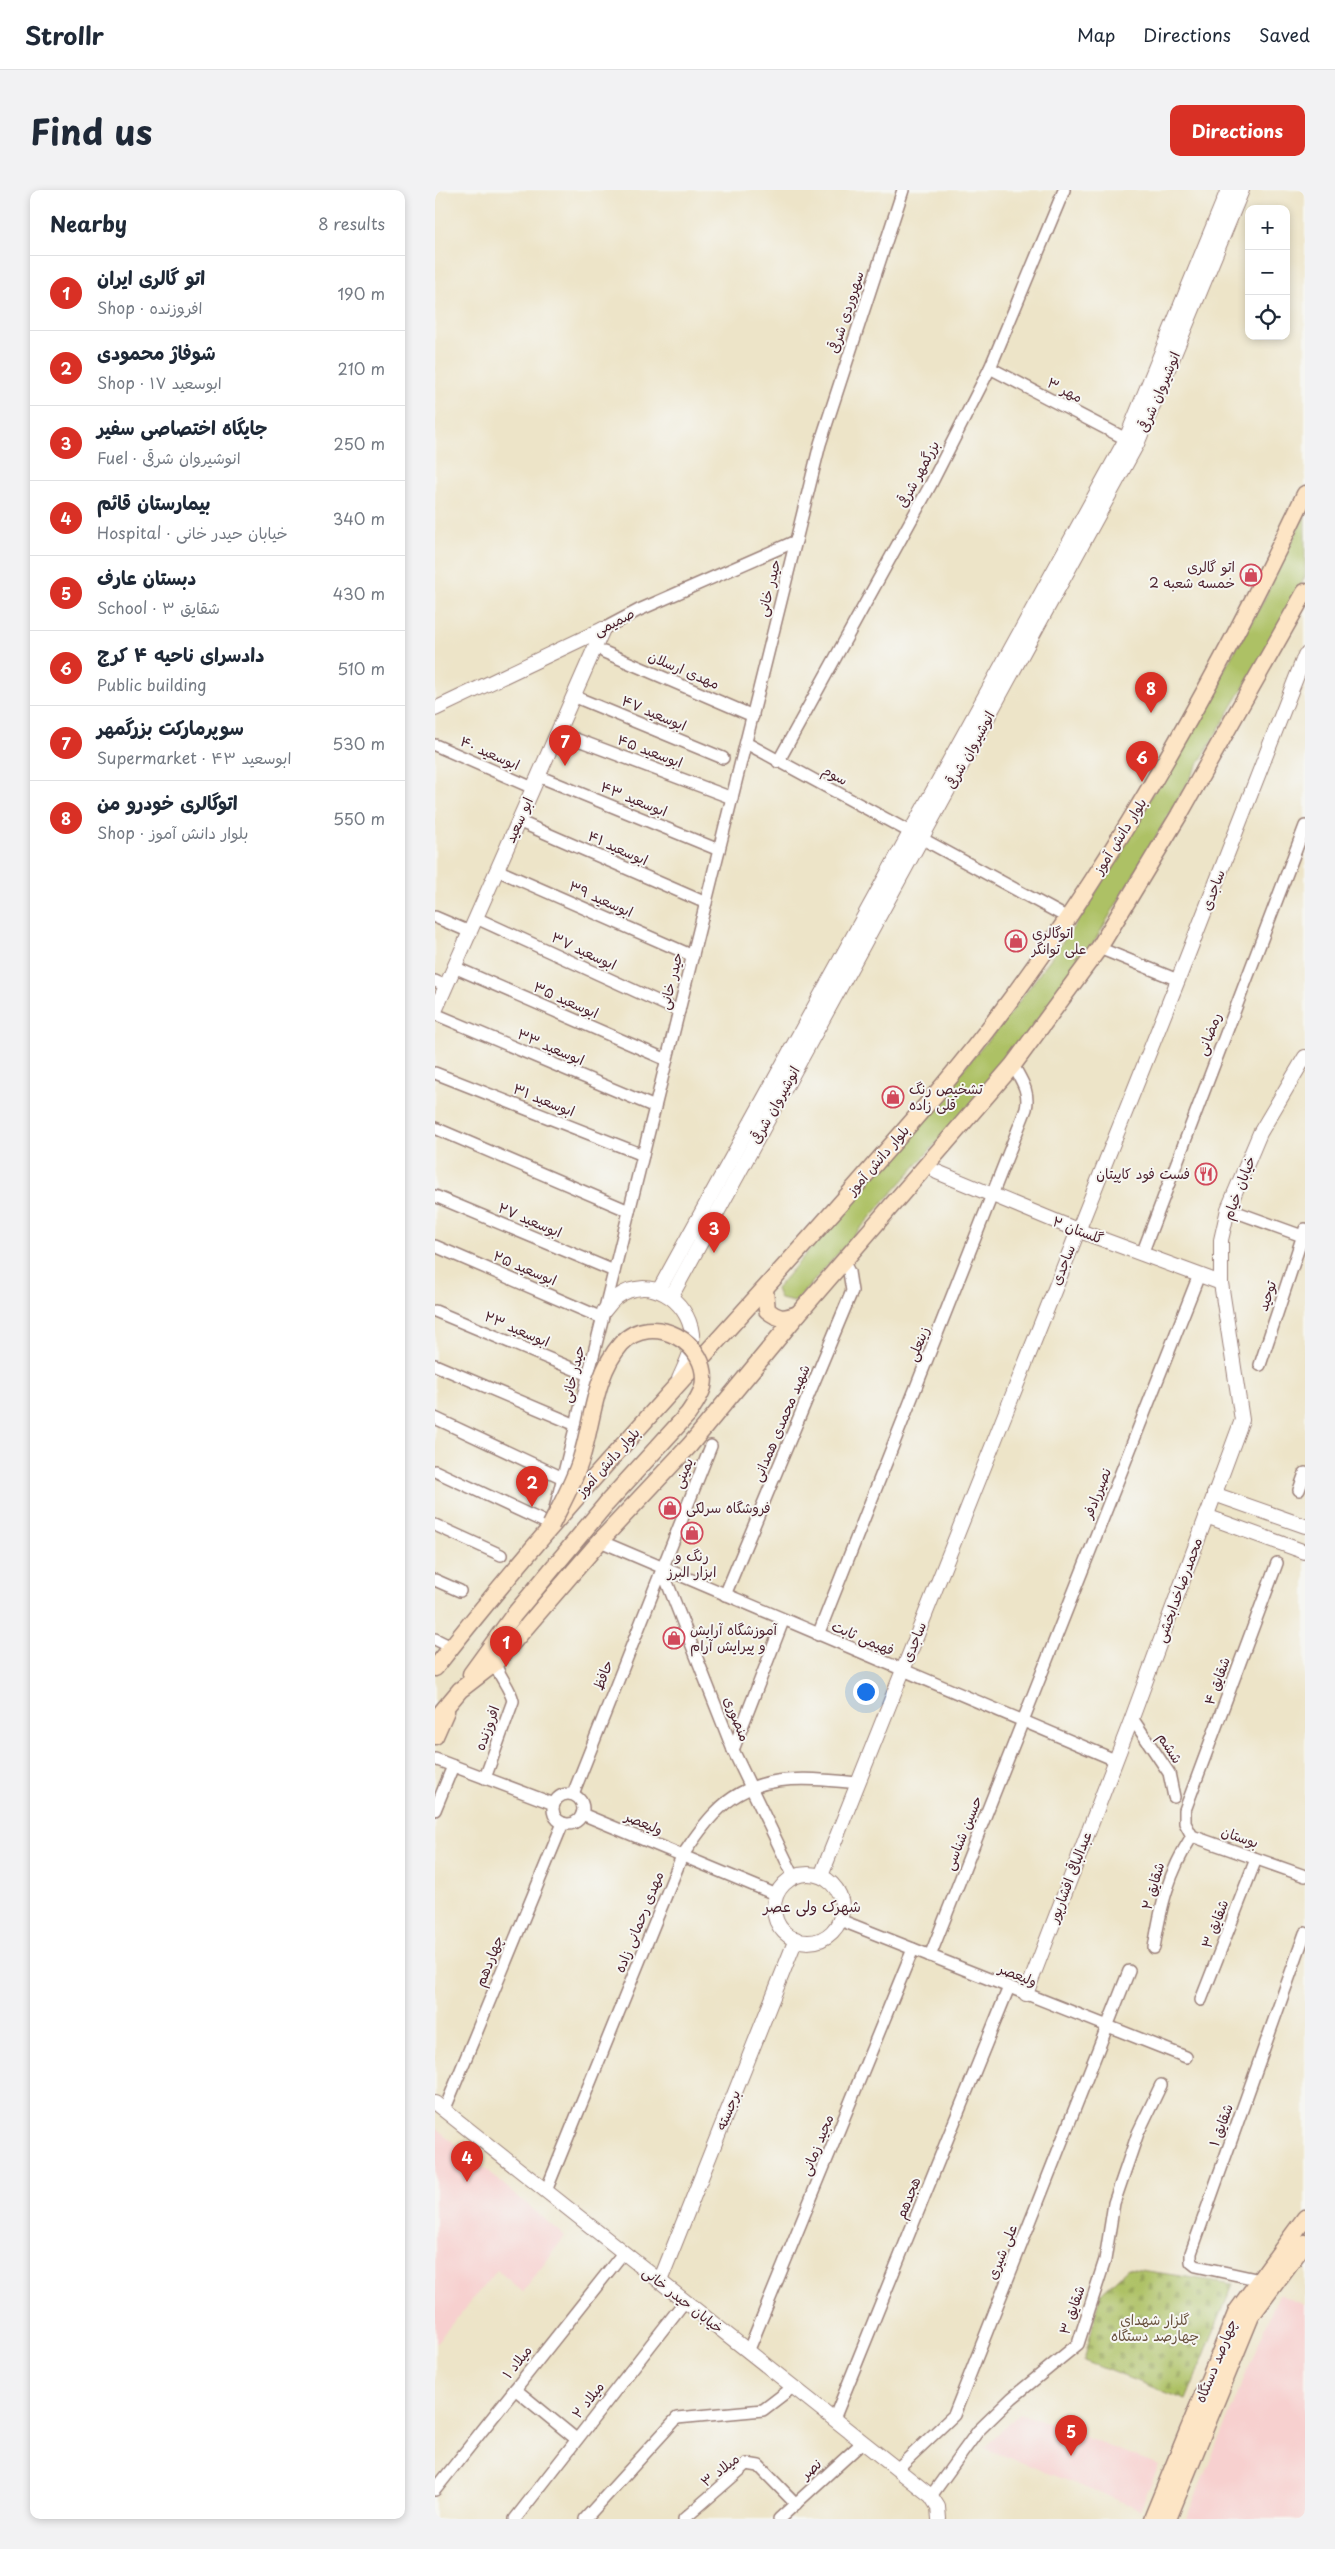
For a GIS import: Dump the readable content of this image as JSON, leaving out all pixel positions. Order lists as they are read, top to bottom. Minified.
{"streets":{"main road":["بلوار دانش آموز","چهارصد دستگاه"],"street":["سهروردی شرقی","مهر ۳","انوشیروان شرقی","بزرگمهر شرقی","حیدر خانی","صمیمی","مهدی ارسلان","ابوسعید ۴۷","ابوسعید ۴۵","ابوسعید ۴۰","سوم","ابوسعید ۴۳","ابو سعید","ابوسعید ۴۱","ساجدی","ابوسعید ۳۹","ابوسعید ۳۷","ابوسعید ۳۵","رمضانی","ابوسعید ۳۳","ابوسعید ۳۱","خیابان خیام","ابوسعید ۲۷","گلستان ۲","ابوسعید ۲۵","توحید","ابوسعید ۲۳","زینعلی","شهید محمدی همدانی","یمینی","نصیررادفر","محمدرضاخدابخشی","فهیمی ثابت","حافظ","شقایق ۴","منصوری","افروزنده","ششم","ولیعصر","حسین شناسی","بوستان","عبدالباقی افشارپور","شقایق ۲","مهدی رحمانی زاده","شقایق ۳","چهاردهم","برجسته","شقایق ۱","مجید زمانی","هجدهم","علی شیری","خیابان حیدر خانی","میلاد ۱","میلاد ۲","نصر","میلاد ۳"]},"crossings":[["سهروردی شرقی","حیدر خانی"],["مهر ۳","انوشیروان شرقی"],["مهر ۳","بزرگمهر شرقی"],["انوشیروان شرقی","سوم"],["بزرگمهر شرقی","سوم"],["حیدر خانی","صمیمی"],["حیدر خانی","مهدی ارسلان"],["حیدر خانی","ابوسعید ۴۵"],["حیدر خانی","سوم"],["حیدر خانی","ابوسعید ۴۳"],["حیدر خانی","بلوار دانش آموز"],["حیدر خانی","ابوسعید ۴۱"],["حیدر خانی","ابوسعید ۳۹"],["حیدر خانی","ابوسعید ۳۷"],["حیدر خانی","ابوسعید ۳۵"],["حیدر خانی","ابوسعید ۳۳"],["حیدر خانی","ابوسعید ۳۱"],["حیدر خانی","ابوسعید ۲۷"],["حیدر خانی","ابوسعید ۲۵"],["حیدر خانی","ابوسعید ۲۳"],["صمیمی","ابو سعید"],["ابوسعید ۴۷","ابو سعید"],["ابوسعید ۴۵","ابو سعید"],["ابوسعید ۴۰","ابوسعید ۴۳"],["ابوسعید ۴۰","ابو سعید"],["سوم","بلوار دانش آموز"],["ابوسعید ۴۳","ابو سعید"],["ابو سعید","ابوسعید ۴۱"],["ابو سعید","ابوسعید ۳۹"],["ابو سعید","ابوسعید ۳۷"],["ابو سعید","ابوسعید ۳۵"],["ابو سعید","ابوسعید ۳۳"],["ساجدی","گلستان ۲"],["ساجدی","فهیمی ثابت"],["ساجدی","منصوری"],["ساجدی","ولیعصر"],["ساجدی","مهدی رحمانی زاده"],["ساجدی","برجسته"],["رمضانی","گلستان ۲"],["خیابان خیام","گلستان ۲"],["خیابان خیام","محمدرضاخدابخشی"],["گلستان ۲","زینعلی"],["گلستان ۲","نصیررادفر"],["زینعلی","فهیمی ثابت"],["شهید محمدی همدانی","فهیمی ثابت"],["یمینی","فهیمی ثابت"],["یمینی","حافظ"],["یمینی","منصوری"],["نصیررادفر","فهیمی ثابت"],["نصیررادفر","حسین شناسی"],["محمدرضاخدابخشی","فهیمی ثابت"],["محمدرضاخدابخشی","ششم"],["محمدرضاخدابخشی","عبدالباقی افشارپور"],["فهیمی ثابت","حافظ"],["فهیمی ثابت","منصوری"],["فهیمی ثابت","حسین شناسی"],["فهیمی ثابت","عبدالباقی افشارپور"],["حافظ","منصوری"],["حافظ","ولیعصر"],["حافظ","چهاردهم"],["شقایق ۴","بوستان"],["شقایق ۴","شقایق ۲"],["منصوری","ولیعصر"],["منصوری","مهدی رحمانی زاده"],["منصوری","برجسته"],["ولیعصر","حسین شناسی"],["ولیعصر","عبدالباقی افشارپور"],["ولیعصر","مهدی رحمانی زاده"],["ولیعصر","چهاردهم"],["ولیعصر","برجسته"],["ولیعصر","مجید زمانی"],["ولیعصر","هجدهم"],["ولیعصر","علی شیری"],["بوستان","شقایق ۲"],["بوستان","شقایق ۳"],["مهدی رحمانی زاده","خیابان حیدر خانی"],["شقایق ۳","خیابان حیدر خانی"],["چهاردهم","خیابان حیدر خانی"],["برجسته","خیابان حیدر خانی"],["شقایق ۱","چهارصد دستگاه"],["مجید زمانی","خیابان حیدر خانی"],["هجدهم","خیابان حیدر خانی"],["علی شیری","خیابان حیدر خانی"],["خیابان حیدر خانی","میلاد ۱"],["خیابان حیدر خانی","میلاد ۲"],["خیابان حیدر خانی","نصر"],["نصر","میلاد ۳"]],"districts":["شهرک ولی عصر"],"parks":["گلزار شهدای چهارصد دستگاه"],"places":{"shop":["اتو گالری خمسه شعبه 2","اتوگالری علی توانگر","تشخیص رنگ قلی زاده","فروشگاه سرلکی","رنگ و ابزار البرز","آموزشگاه آرایش و پیرایش آرام"],"restaurant":["فست فود کاپیتان"]},"page":{"header":"Strollr","nav":["Map","Directions","Saved"],"title":"Find us","buttons":"Directions","heading":["Nearby","8 results"],"map_buttons":["+","−"],"list":[{"mark":"1","name":"اتو گالری ایران","note":"Shop · افروزنده","value":"190 m"},{"mark":"2","name":"شوفاژ محمودی","note":"Shop · ابوسعید ۱۷","value":"210 m"},{"mark":"3","name":"جایگاه اختصاصی سفیر","note":"Fuel · انوشیروان شرقی","value":"250 m"},{"mark":"4","name":"بیمارستان قائم","note":"Hospital · خیابان حیدر خانی","value":"340 m"},{"mark":"5","name":"دبستان عارف","note":"School · شقایق ۳","value":"430 m"},{"mark":"6","name":"دادسرای ناحیه ۴ کرج","note":"Public building","value":"510 m"},{"mark":"7","name":"سوپرمارکت بزرگمهر","note":"Supermarket · ابوسعید ۴۳","value":"530 m"},{"mark":"8","name":"اتوگالری خودرو من","note":"Shop · بلوار دانش آموز","value":"550 m"}],"pins":["8","7","6","3","2","1","4","5"]}}
